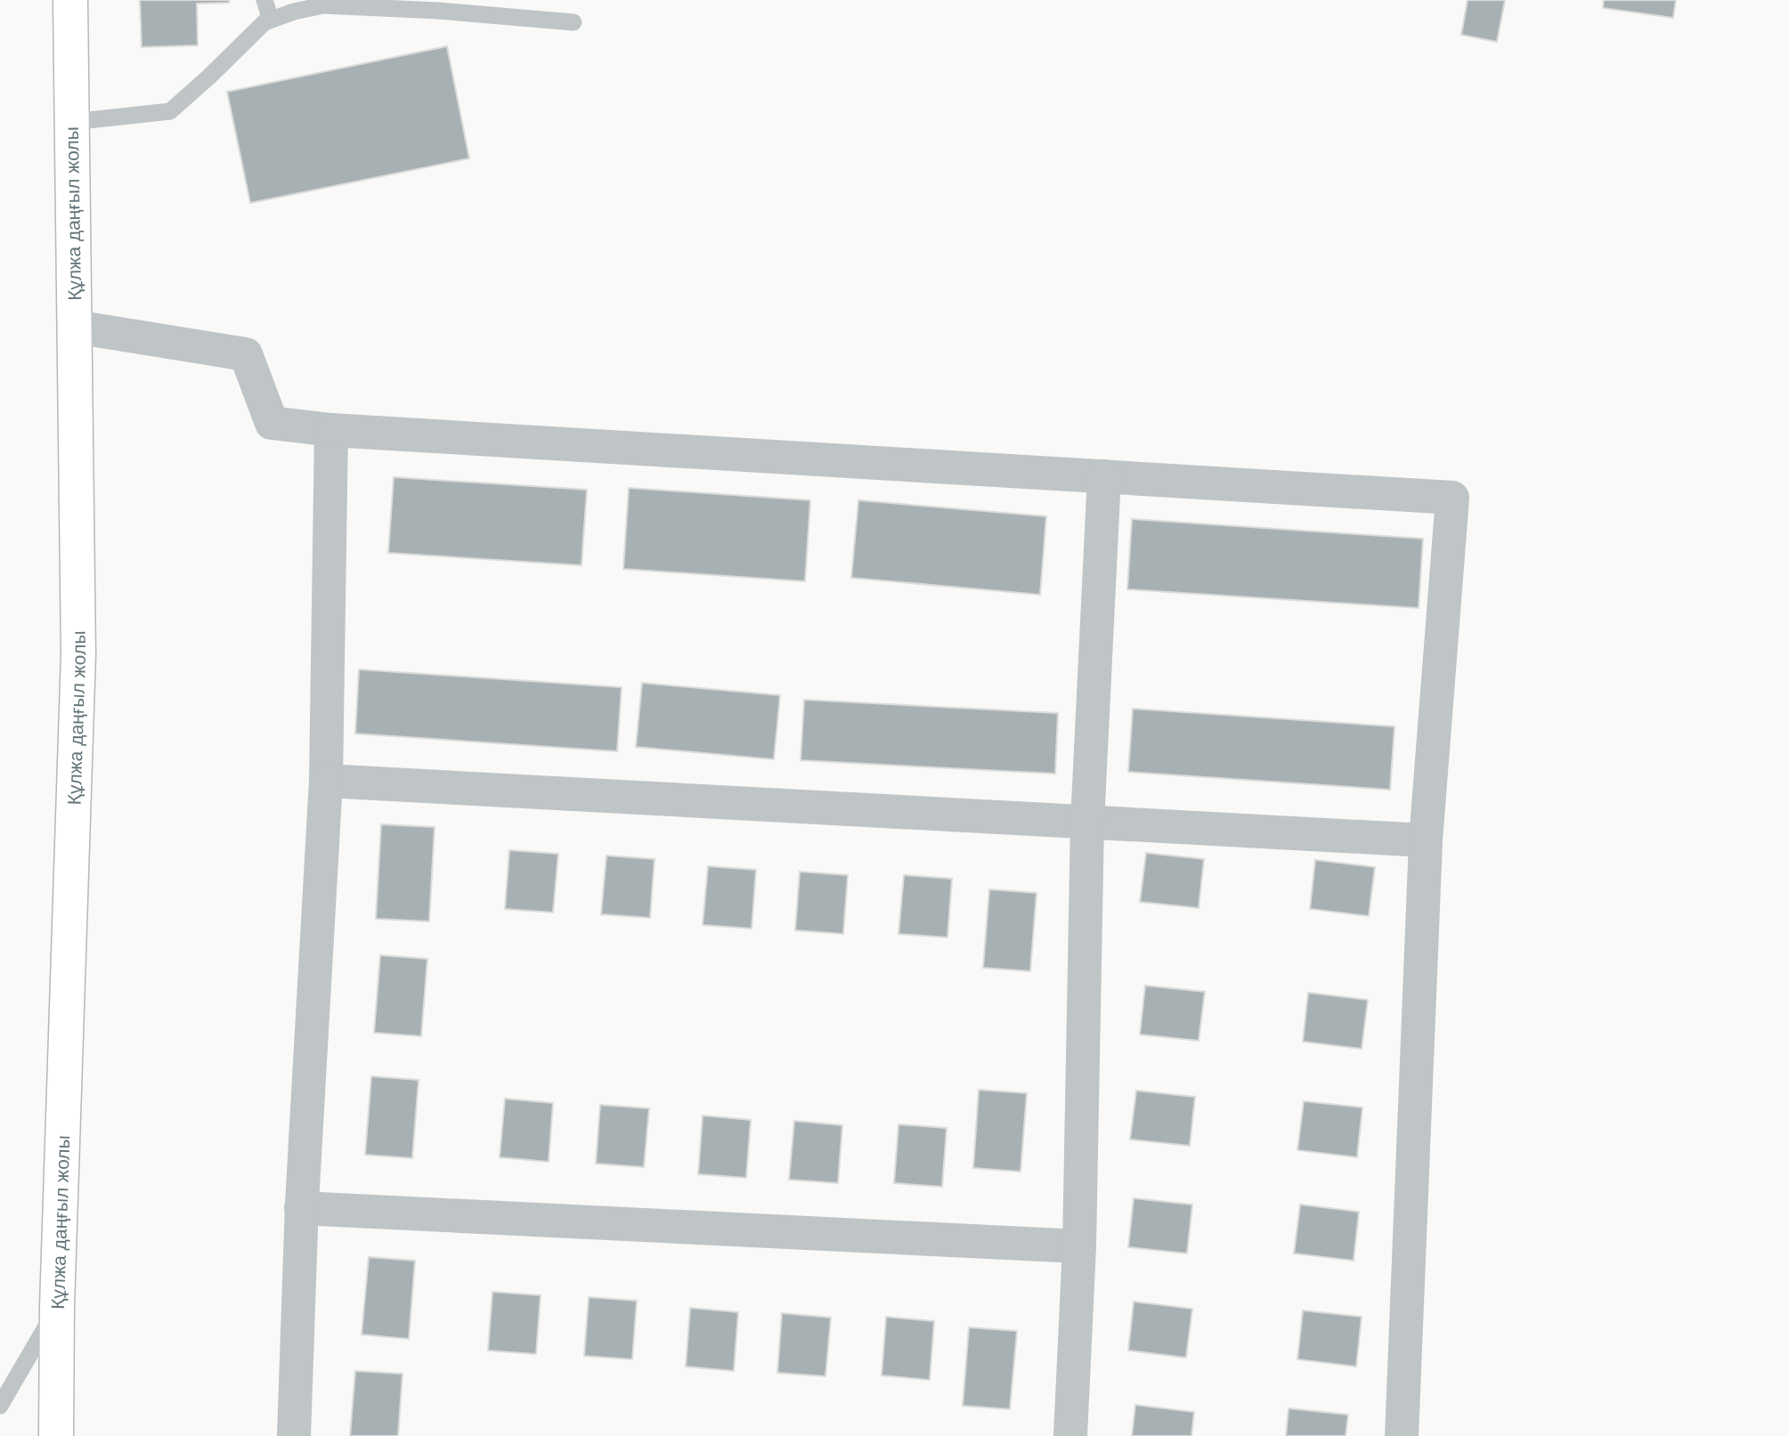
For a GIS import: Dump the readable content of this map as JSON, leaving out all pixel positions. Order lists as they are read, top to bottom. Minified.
{"streets":{"main road":["Құлжа даңғыл жолы"]}}
